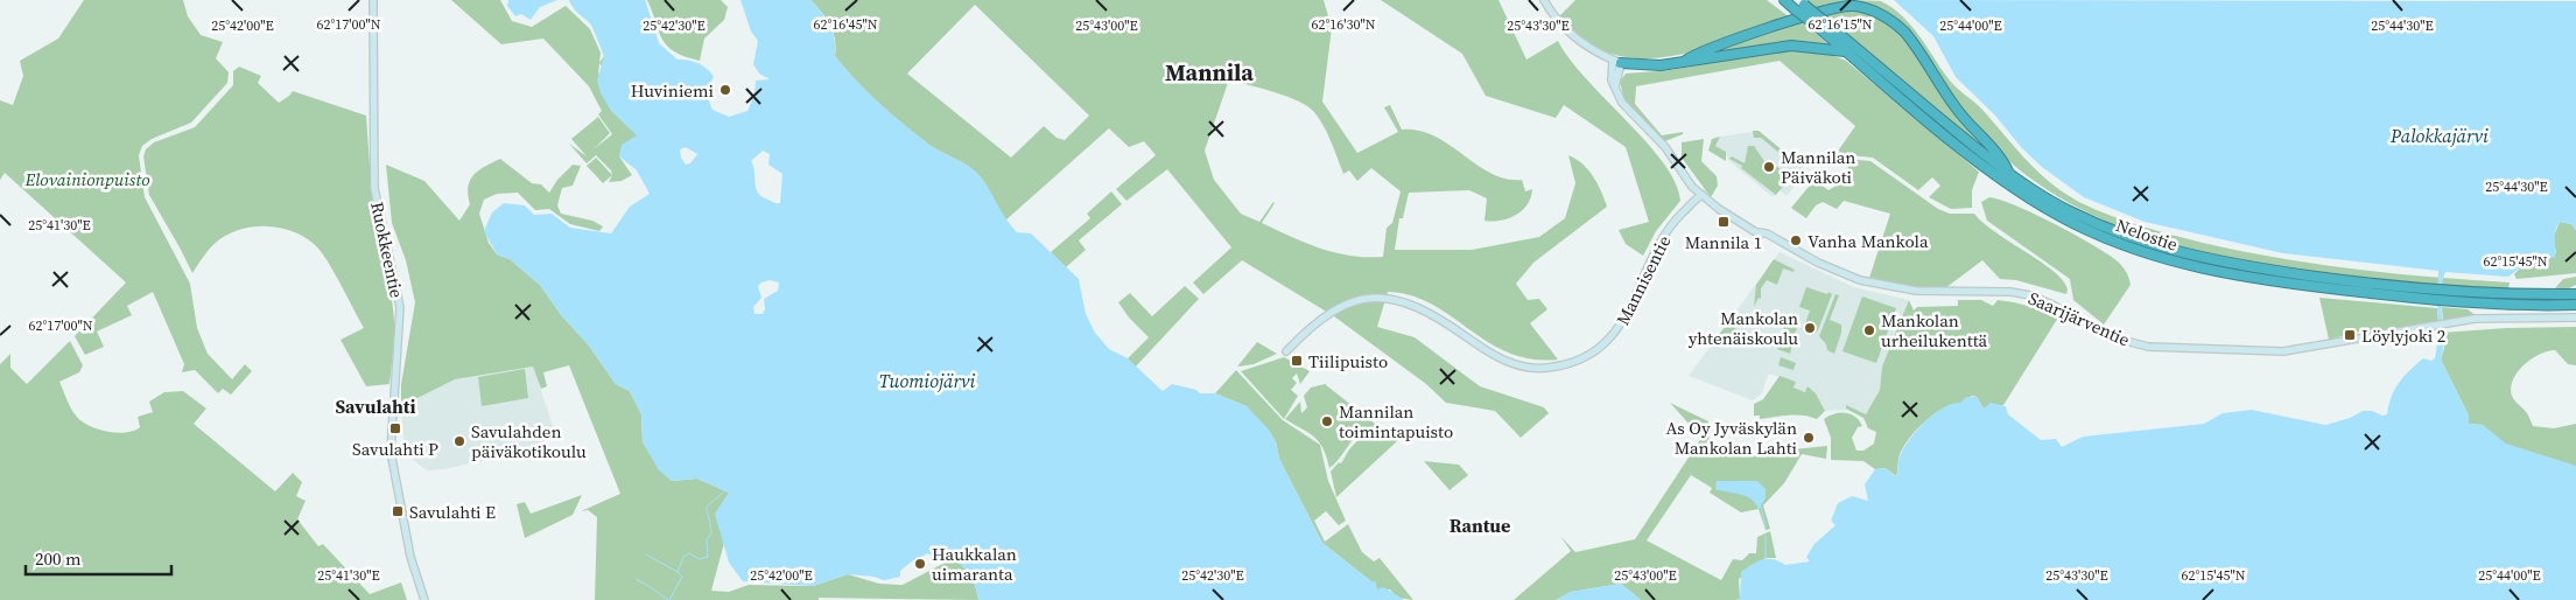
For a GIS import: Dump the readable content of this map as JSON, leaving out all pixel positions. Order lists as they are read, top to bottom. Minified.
{"streets":{"highway":["Nelostie"],"main road":["Ruokkeentie","Mannisentie","Saarijärventie"]},"crossings":[["Mannisentie","Saarijärventie"]],"districts":["Mannila","Savulahti","Rantue"],"water":["Palokkajärvi","Tuomiojärvi"],"parks":["Elovainionpuisto"],"places":{"other":["Huviniemi","Mannilan Päiväkoti","Vanha Mankola","Mankolan yhtenäiskoulu","Mankolan urheilukenttä","Mannilan toimintapuisto","As Oy Jyväskylän Mankolan Lahti","Savulahden päiväkotikoulu","Haukkalan uimaranta"],"transit":["Mannila 1","Löylyjoki 2","Tiilipuisto","Savulahti P","Savulahti E"]},"scale_bar":"200 m","coordinates":["62°17'00\"N","62°16'45\"N","62°16'30\"N","62°16'15\"N","25°42'00\"E","25°42'30\"E","25°43'00\"E","25°43'30\"E","25°44'00\"E","25°44'30\"E","25°41'30\"E","62°15'45\"N"]}
